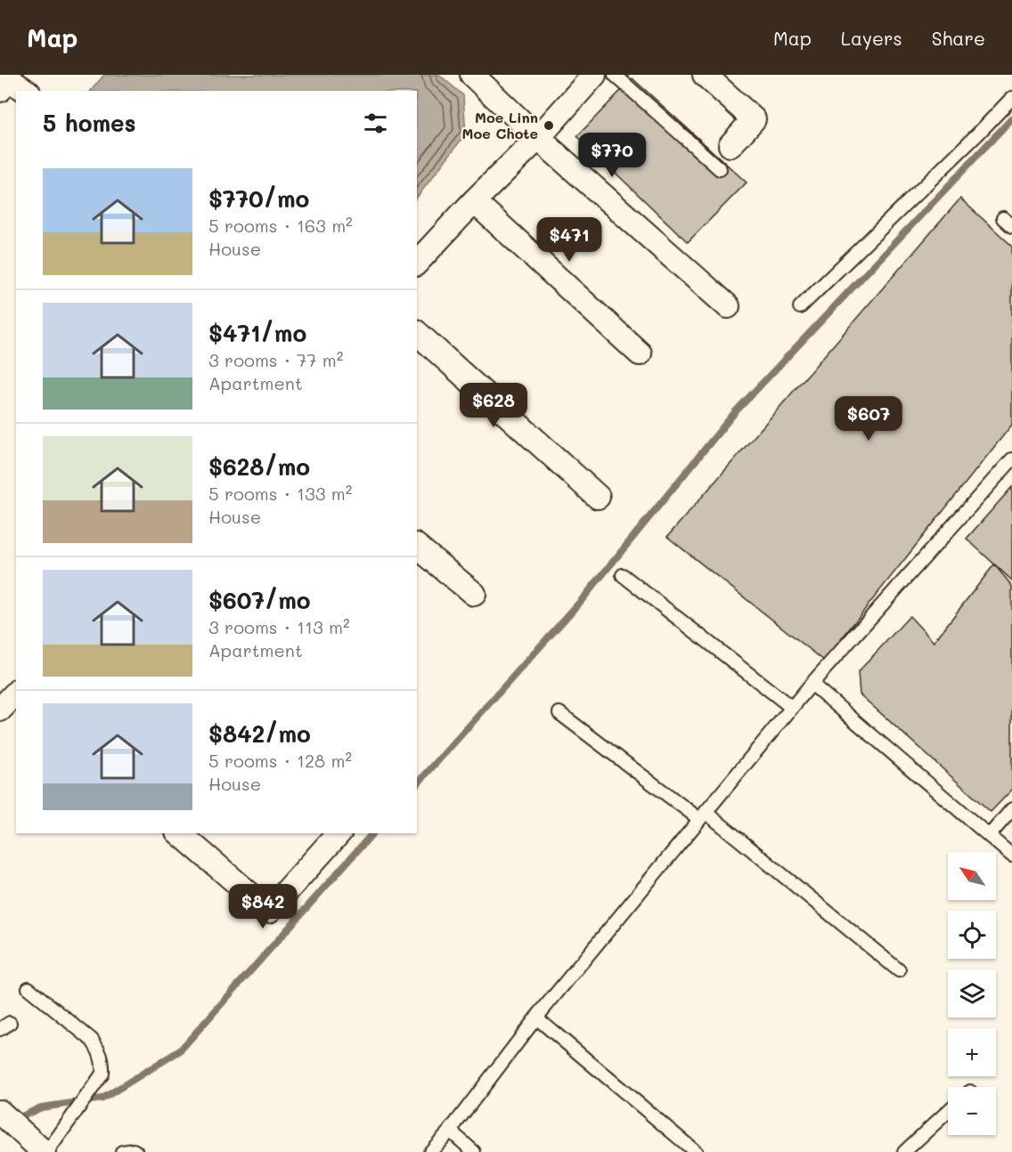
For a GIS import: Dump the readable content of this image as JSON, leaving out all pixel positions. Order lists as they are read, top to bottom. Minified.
{"places":["Moe Linn Moe Chote"],"north":"top left","page":{"header":"Map","nav":["Map","Layers","Share"],"heading":"5 homes","price":["$770","$471","$628","$607","$842"],"list":[{"name":"$770/mo","note":"5 rooms · 163 m² · House"},{"name":"$471/mo","note":"3 rooms · 77 m² · Apartment"},{"name":"$628/mo","note":"5 rooms · 133 m² · House"},{"name":"$607/mo","note":"3 rooms · 113 m² · Apartment"},{"name":"$842/mo","note":"5 rooms · 128 m² · House"}],"map_buttons":["+","−"]}}
